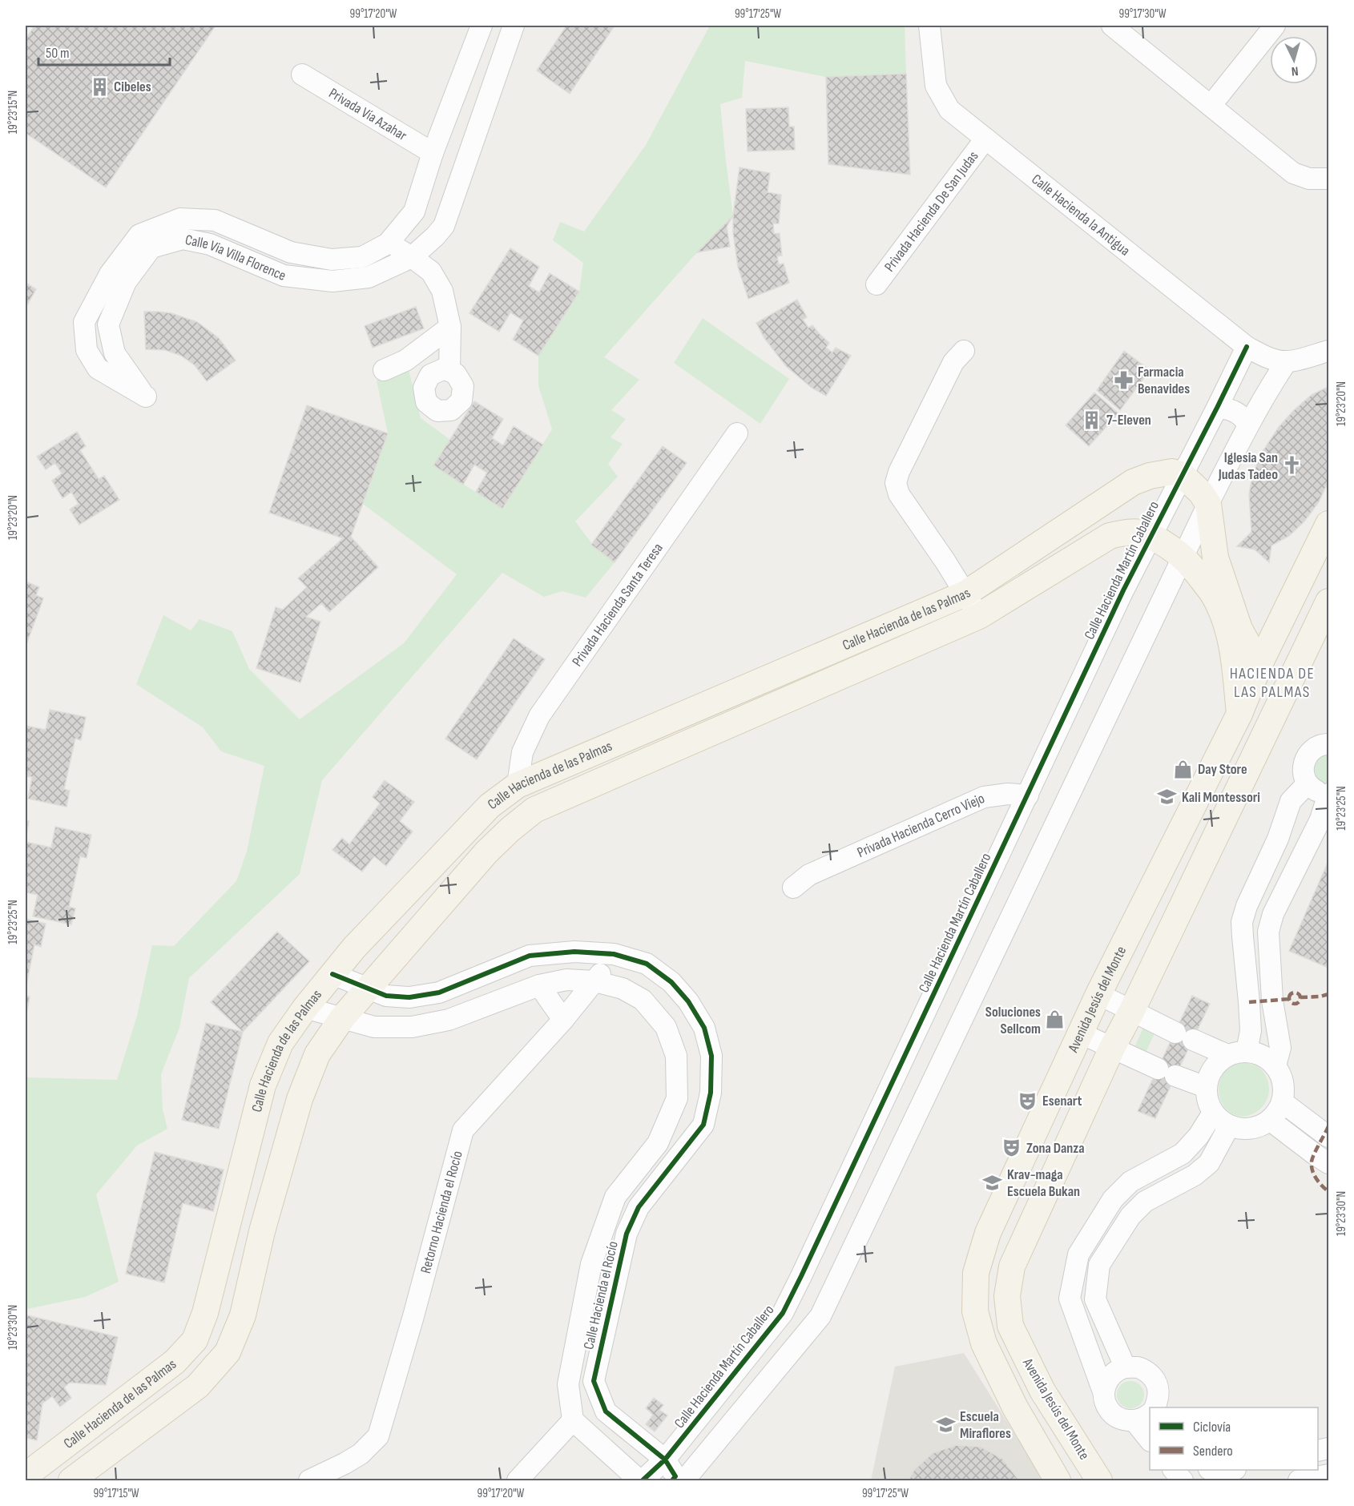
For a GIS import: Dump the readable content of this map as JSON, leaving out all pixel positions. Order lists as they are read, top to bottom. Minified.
{"streets":{"main road":["Calle Hacienda de las Palmas","Avenida Jesús del Monte"],"street":["Privada Vía Azahar","Privada Hacienda De San Judas","Calle Hacienda la Antigua","Calle Via Villa Florence","Calle Hacienda Martín Caballero","Privada Hacienda Santa Teresa","Privada Hacienda Cerro Viejo","Retorno Hacienda el Rocío","Calle Hacienda el Rocío"]},"crossings":[["Privada Vía Azahar","Calle Via Villa Florence"],["Privada Hacienda De San Judas","Calle Hacienda la Antigua"],["Calle Hacienda la Antigua","Calle Hacienda Martín Caballero"],["Calle Hacienda Martín Caballero","Calle Hacienda de las Palmas"],["Calle Hacienda Martín Caballero","Privada Hacienda Cerro Viejo"],["Calle Hacienda Martín Caballero","Calle Hacienda el Rocío"],["Privada Hacienda Santa Teresa","Calle Hacienda de las Palmas"],["Calle Hacienda de las Palmas","Avenida Jesús del Monte"],["Calle Hacienda de las Palmas","Calle Hacienda el Rocío"],["Retorno Hacienda el Rocío","Calle Hacienda el Rocío"]],"districts":["HACIENDA DE LAS PALMAS"],"places":{"building":["Cibeles","7-Eleven"],"pharmacy":["Farmacia Benavides"],"church":["Iglesia San Judas Tadeo"],"shop":["Day Store","Soluciones Sellcom"],"school or university":["Kali Montessori","Krav-maga Escuela Bukan","Escuela Miraflores"],"theatre":["Esenart","Zona Danza"]},"legend":["Ciclovía","Sendero"],"scale_bar":"50 m","north":"bottom","coordinates":["99°17'20\"W","99°17'25\"W","99°17'30\"W","19°23'15\"N","19°23'20\"N","19°23'25\"N","19°23'30\"N","99°17'15\"W"]}
